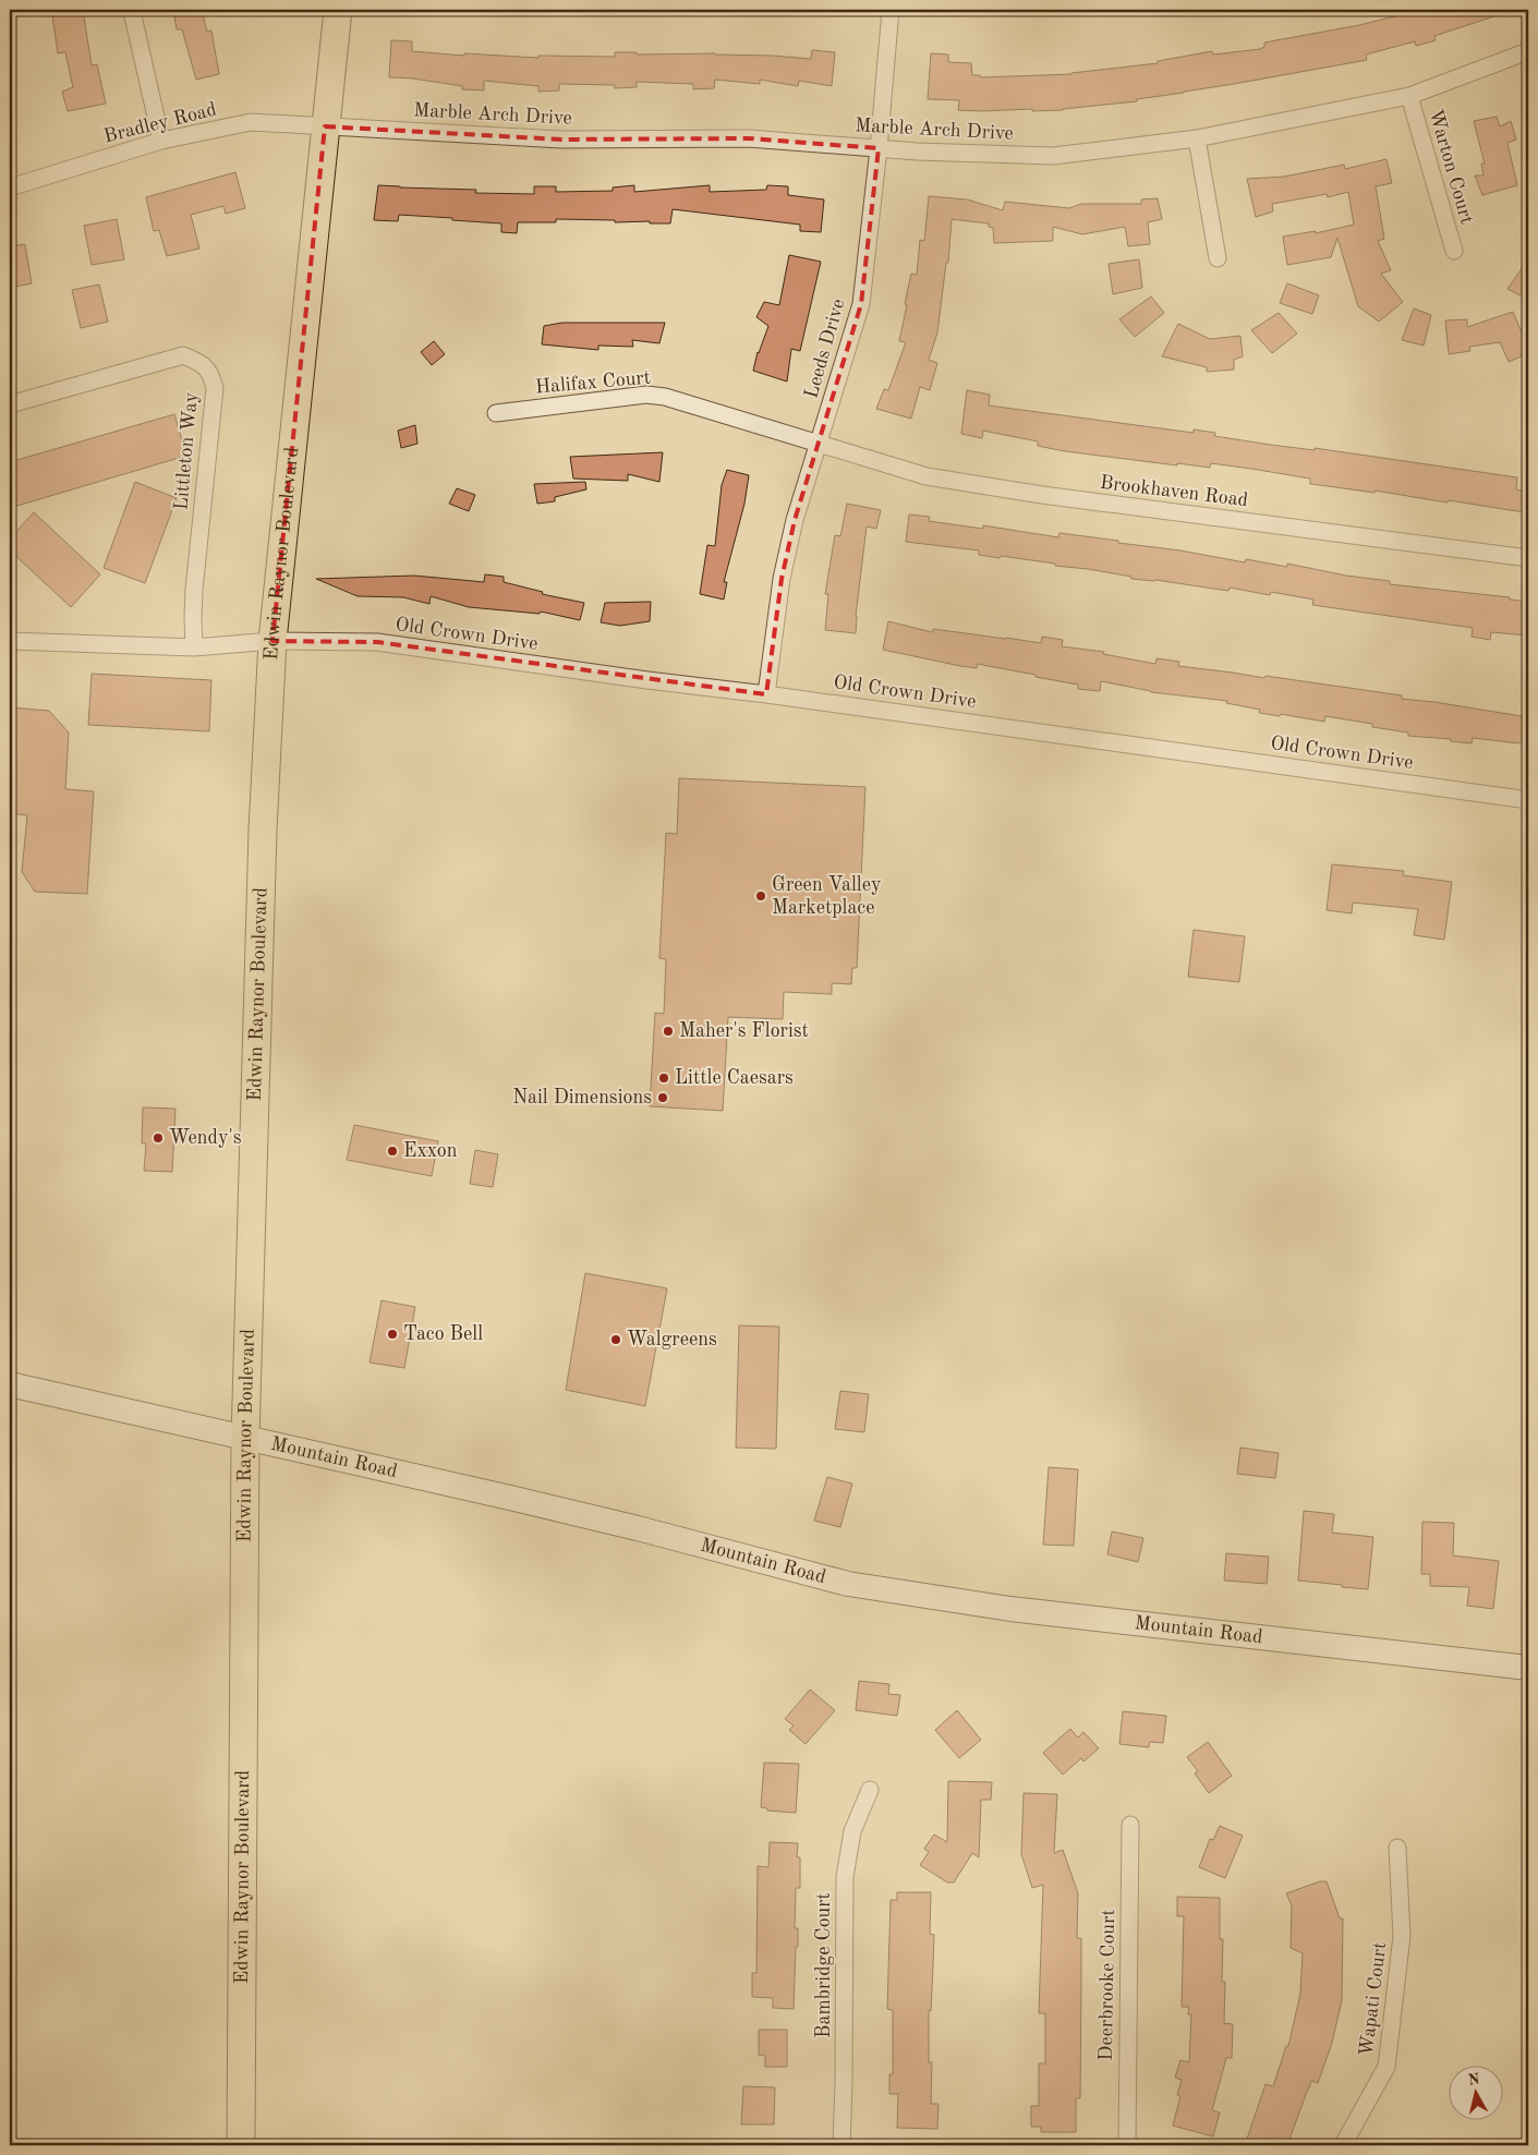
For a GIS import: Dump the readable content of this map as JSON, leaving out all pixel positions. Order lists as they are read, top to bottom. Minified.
{"streets":{"main road":["Edwin Raynor Boulevard","Mountain Road"],"street":["Marble Arch Drive","Bradley Road","Warton Court","Leeds Drive","Halifax Court","Littleton Way","Brookhaven Road","Old Crown Drive","Bambridge Court","Deerbrooke Court","Wapati Court"]},"crossings":[["Marble Arch Drive","Bradley Road"],["Marble Arch Drive","Warton Court"],["Marble Arch Drive","Leeds Drive"],["Marble Arch Drive","Edwin Raynor Boulevard"],["Bradley Road","Edwin Raynor Boulevard"],["Leeds Drive","Halifax Court"],["Leeds Drive","Brookhaven Road"],["Leeds Drive","Old Crown Drive"],["Halifax Court","Brookhaven Road"],["Edwin Raynor Boulevard","Old Crown Drive"],["Edwin Raynor Boulevard","Mountain Road"]],"places":["Green Valley Marketplace","Maher's Florist","Little Caesars","Nail Dimensions","Wendy's","Exxon","Taco Bell","Walgreens"],"north":"top"}
